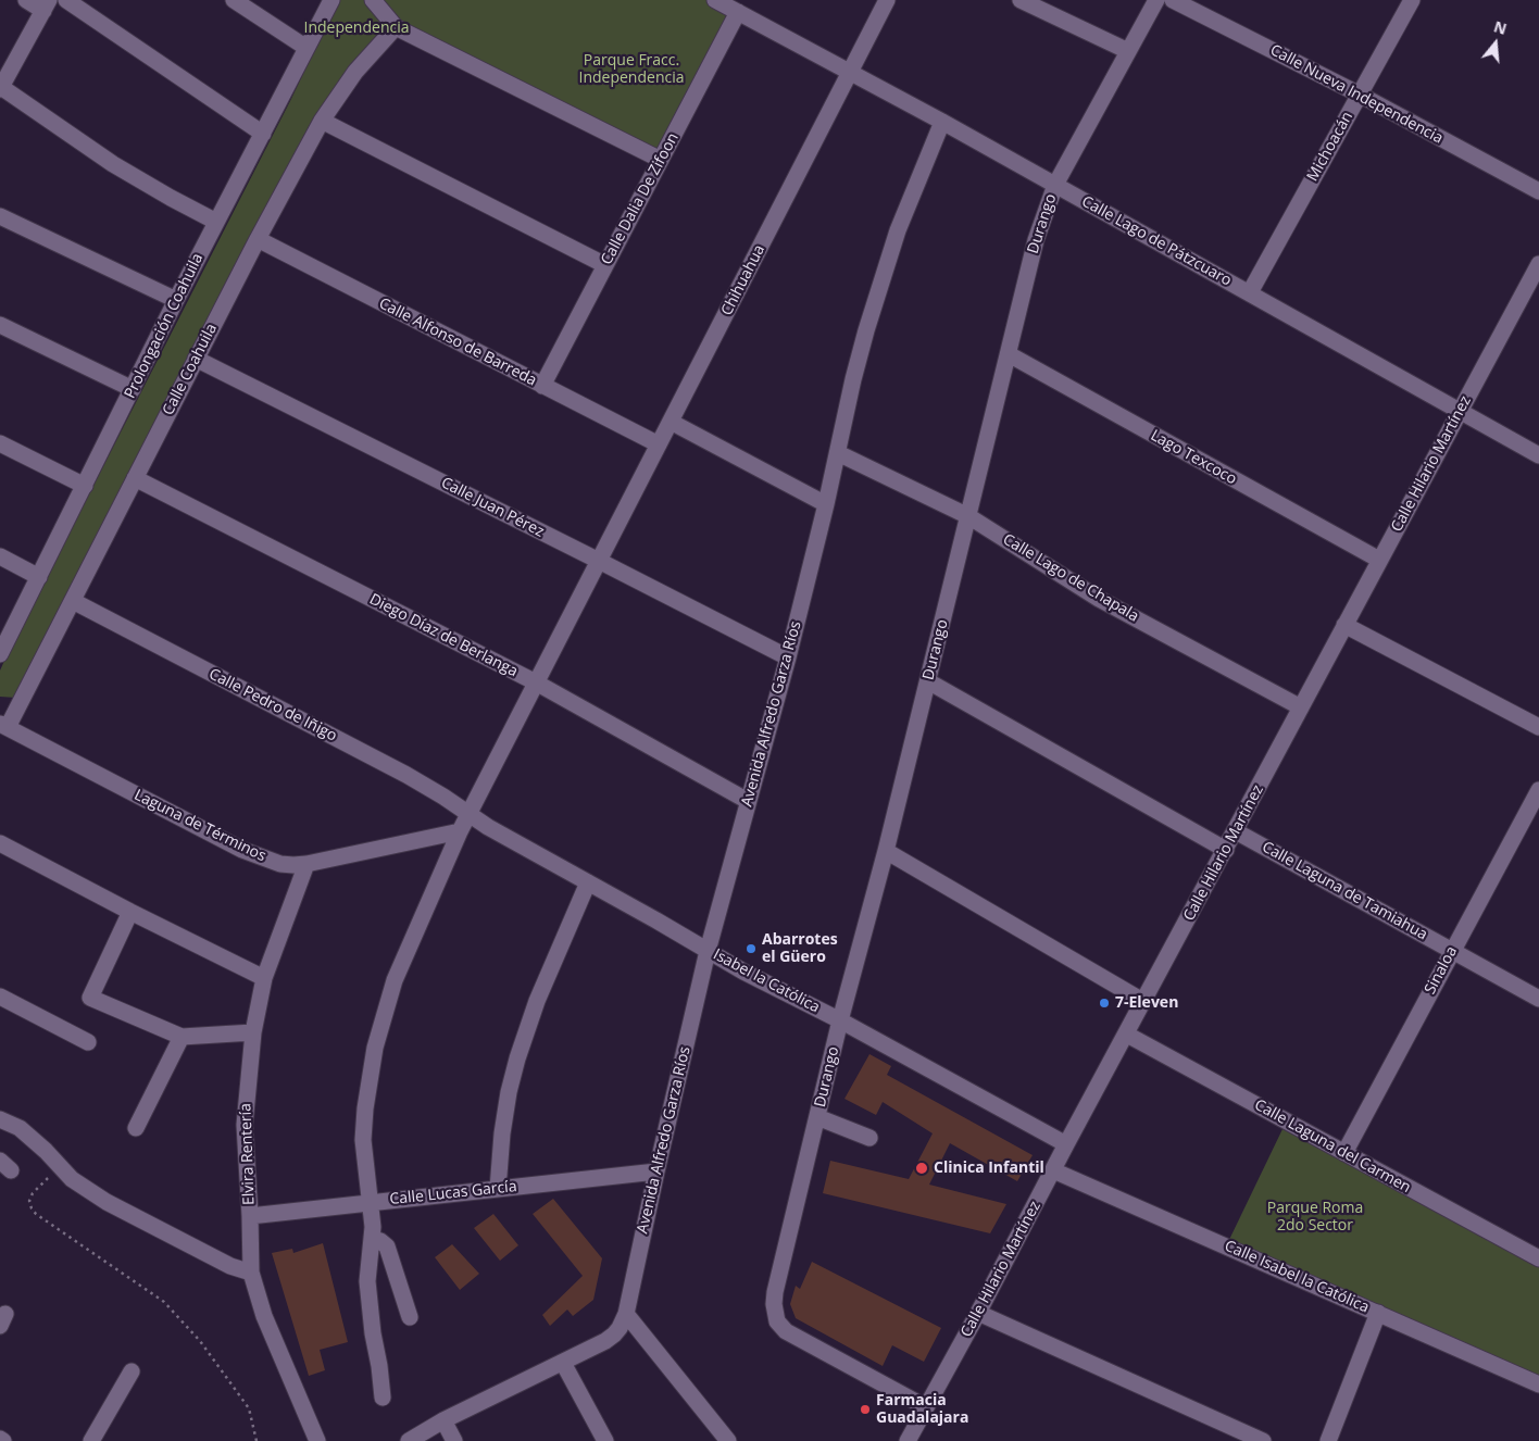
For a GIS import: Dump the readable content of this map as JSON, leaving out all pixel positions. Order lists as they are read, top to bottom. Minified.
{"streets":{"street":["Calle Nueva Independencia","Michoacán","Calle Dalia De Zifoon","Durango","Calle Lago de Pátzcuaro","Chihuahua","Prolongación Coahuila","Calle Alfonso de Barreda","Calle Coahuila","Lago Texcoco","Calle Hilario Martínez","Calle Juan Pérez","Calle Lago de Chapala","Diego Díaz de Berlanga","Calle Pedro de Iñigo","Avenida Alfredo Garza Ríos","Laguna de Términos","Calle Laguna de Tamiahua","Sinaloa","Isabel la Católica","Calle Laguna del Carmen","Elvira Rentería","Calle Lucas García","Calle Isabel la Católica"]},"crossings":[["Calle Nueva Independencia","Michoacán"],["Michoacán","Calle Lago de Pátzcuaro"],["Calle Dalia De Zifoon","Calle Lago de Pátzcuaro"],["Calle Dalia De Zifoon","Calle Alfonso de Barreda"],["Durango","Calle Lago de Pátzcuaro"],["Durango","Lago Texcoco"],["Durango","Calle Hilario Martínez"],["Durango","Calle Lago de Chapala"],["Durango","Isabel la Católica"],["Calle Lago de Pátzcuaro","Chihuahua"],["Calle Lago de Pátzcuaro","Calle Hilario Martínez"],["Calle Lago de Pátzcuaro","Avenida Alfredo Garza Ríos"],["Chihuahua","Calle Alfonso de Barreda"],["Chihuahua","Calle Juan Pérez"],["Chihuahua","Diego Díaz de Berlanga"],["Chihuahua","Calle Pedro de Iñigo"],["Chihuahua","Isabel la Católica"],["Calle Alfonso de Barreda","Calle Coahuila"],["Calle Coahuila","Calle Juan Pérez"],["Calle Coahuila","Diego Díaz de Berlanga"],["Calle Coahuila","Calle Pedro de Iñigo"],["Calle Coahuila","Laguna de Términos"],["Lago Texcoco","Calle Hilario Martínez"],["Calle Hilario Martínez","Calle Lago de Chapala"],["Calle Hilario Martínez","Calle Laguna de Tamiahua"],["Calle Hilario Martínez","Isabel la Católica"],["Calle Hilario Martínez","Calle Laguna del Carmen"],["Calle Hilario Martínez","Calle Isabel la Católica"],["Calle Juan Pérez","Avenida Alfredo Garza Ríos"],["Calle Lago de Chapala","Avenida Alfredo Garza Ríos"],["Diego Díaz de Berlanga","Avenida Alfredo Garza Ríos"],["Calle Pedro de Iñigo","Isabel la Católica"],["Avenida Alfredo Garza Ríos","Isabel la Católica"],["Avenida Alfredo Garza Ríos","Calle Lucas García"],["Laguna de Términos","Elvira Rentería"],["Calle Laguna de Tamiahua","Sinaloa"],["Sinaloa","Calle Laguna del Carmen"],["Elvira Rentería","Calle Lucas García"]],"parks":["Independencia","Parque Fracc. Independencia","Parque Roma 2do Sector"],"places":["Abarrotes el Güero","7-Eleven","Clinica Infantil","Farmacia Guadalajara"],"north":"top"}
